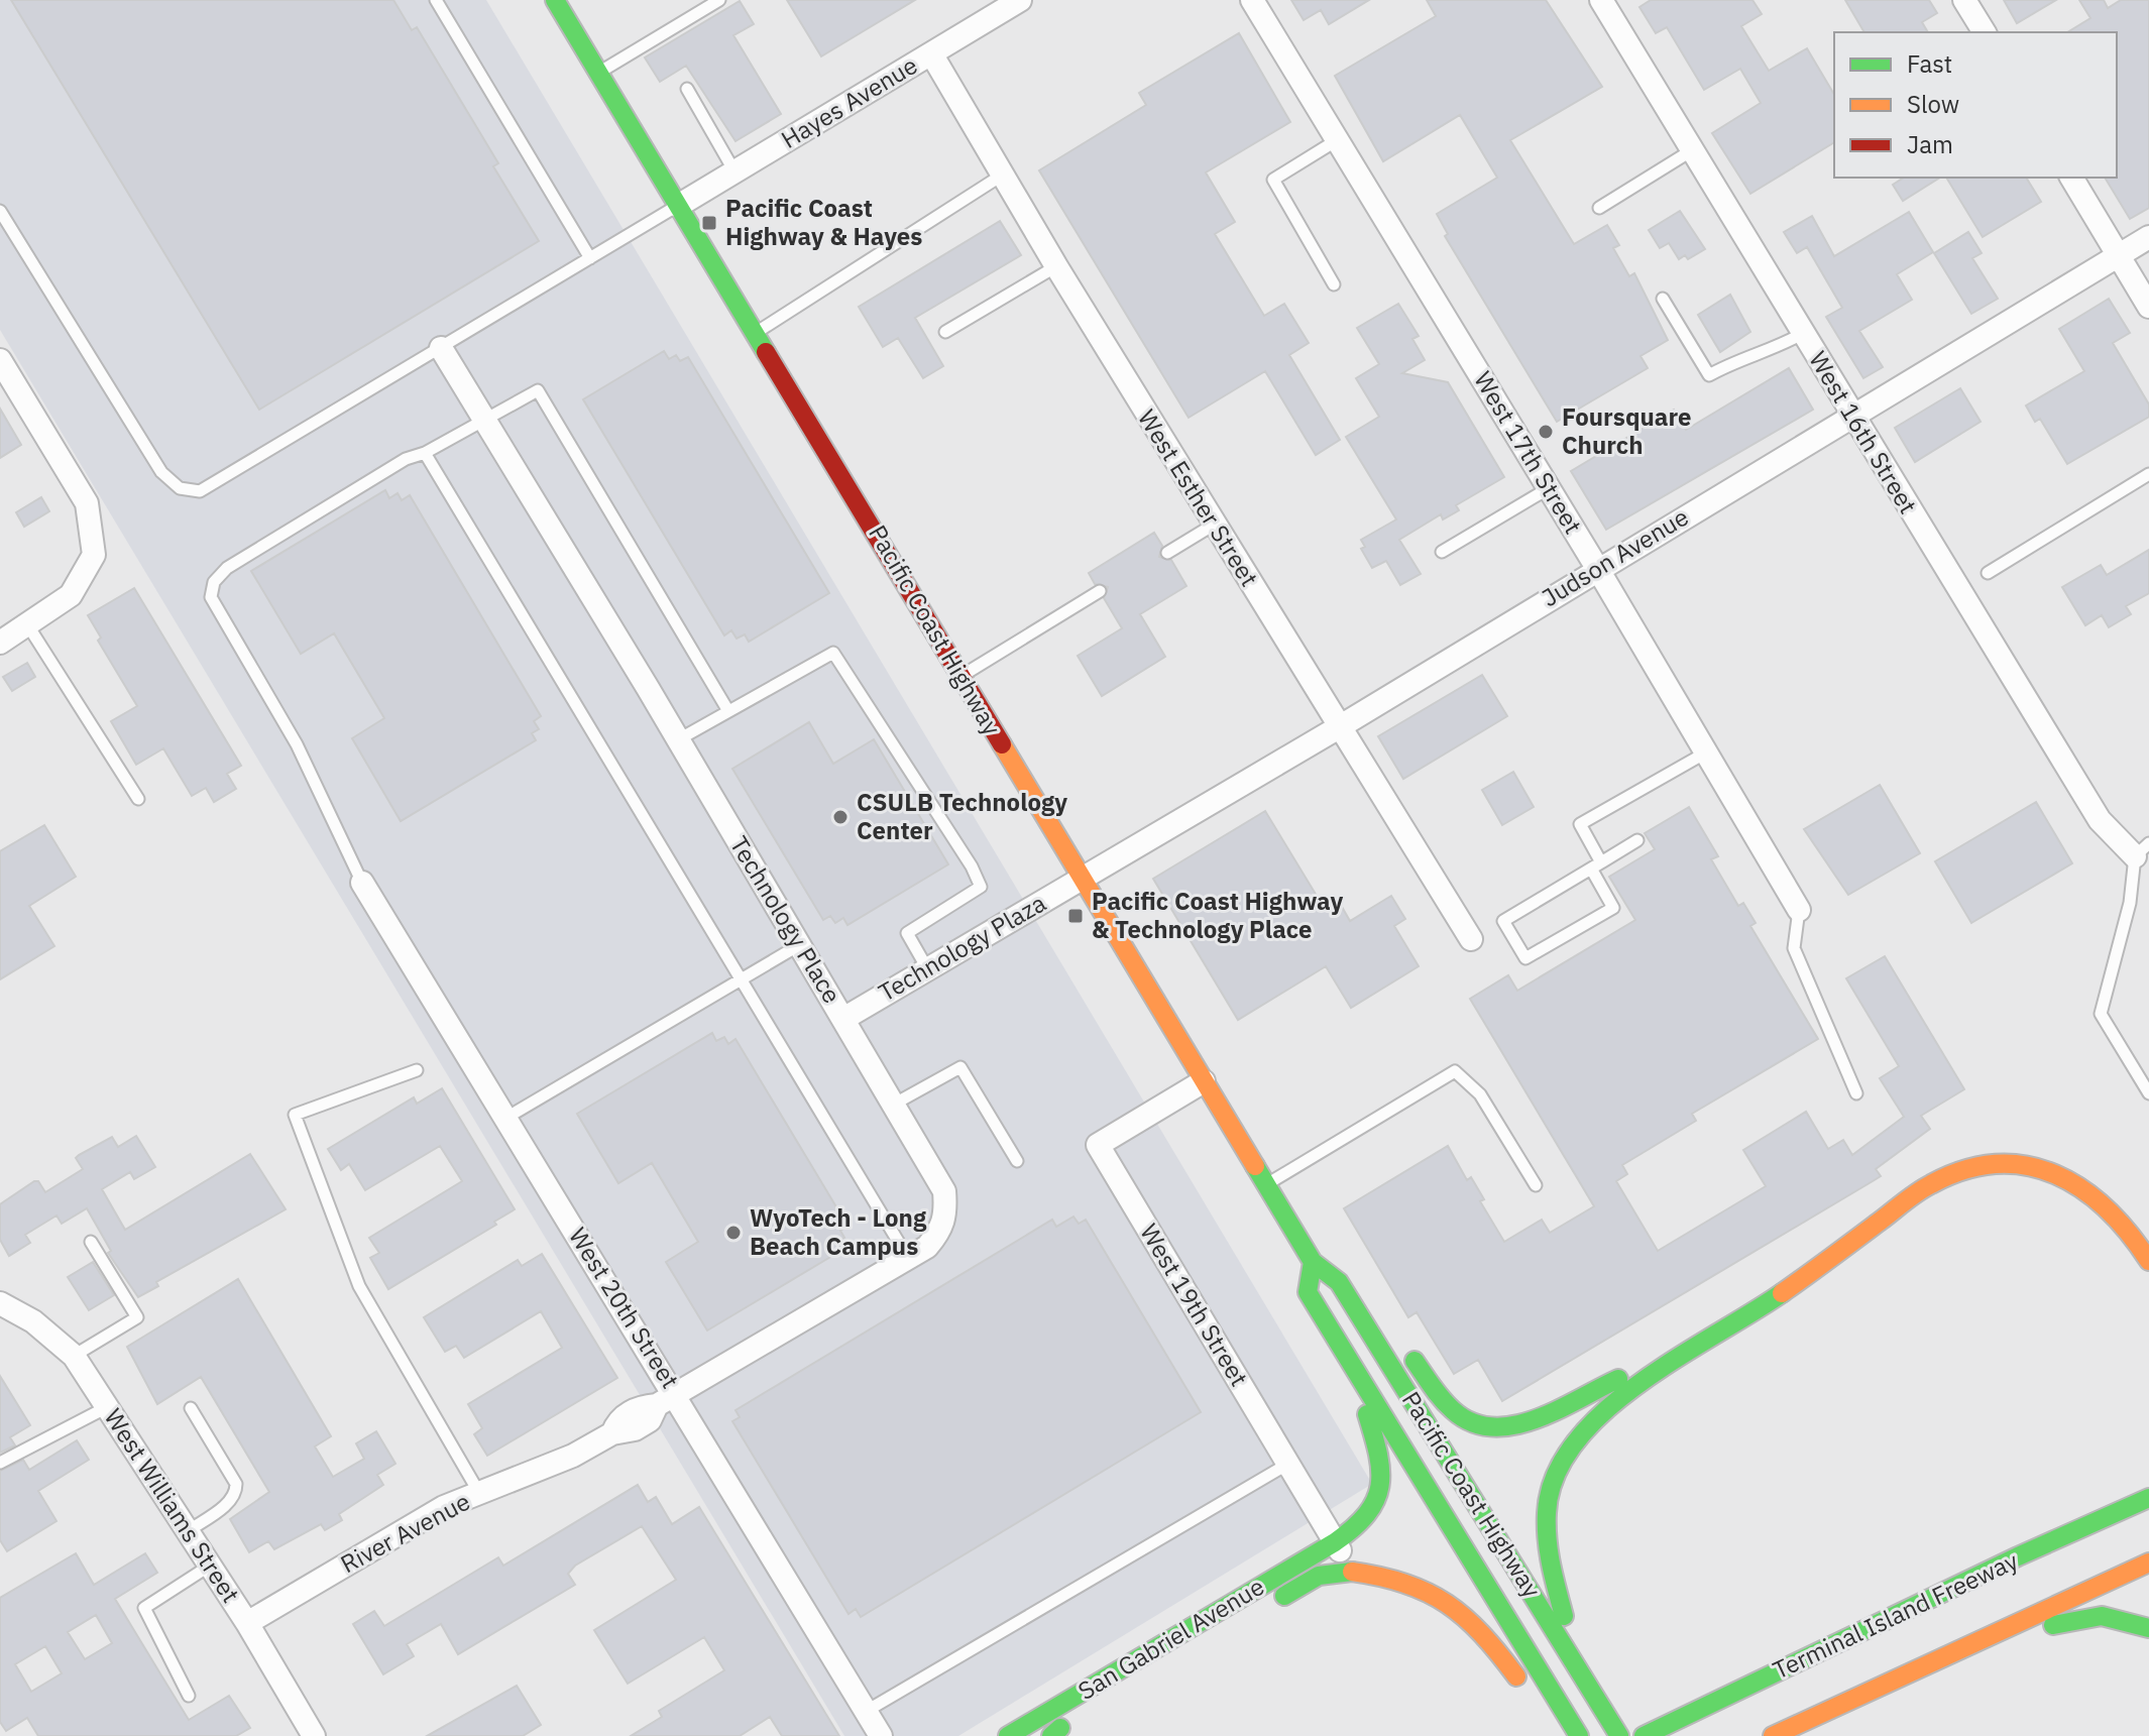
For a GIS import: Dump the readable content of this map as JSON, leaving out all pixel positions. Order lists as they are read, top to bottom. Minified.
{"streets":{"main road":["Pacific Coast Highway","Terminal Island Freeway","San Gabriel Avenue"],"street":["Hayes Avenue","West 16th Street","West 17th Street","West Esther Street","Judson Avenue","Technology Place","Technology Plaza","West 19th Street","West 20th Street","West Williams Street","River Avenue"]},"crossings":[["Hayes Avenue","West Esther Street"],["Hayes Avenue","Pacific Coast Highway"],["West 16th Street","Judson Avenue"],["West 17th Street","Judson Avenue"],["West Esther Street","Judson Avenue"],["Judson Avenue","Pacific Coast Highway"],["Judson Avenue","Technology Plaza"],["Pacific Coast Highway","Technology Plaza"],["Pacific Coast Highway","West 19th Street"],["Pacific Coast Highway","San Gabriel Avenue"],["Technology Place","Technology Plaza"],["Technology Place","West 20th Street"],["Technology Place","River Avenue"],["West 19th Street","San Gabriel Avenue"],["West 20th Street","River Avenue"],["West Williams Street","River Avenue"]],"places":{"transit":["Pacific Coast Highway & Hayes","Pacific Coast Highway & Technology Place"],"other":["Foursquare Church","CSULB Technology Center","WyoTech - Long Beach Campus"]},"legend":["Fast","Slow","Jam"]}
